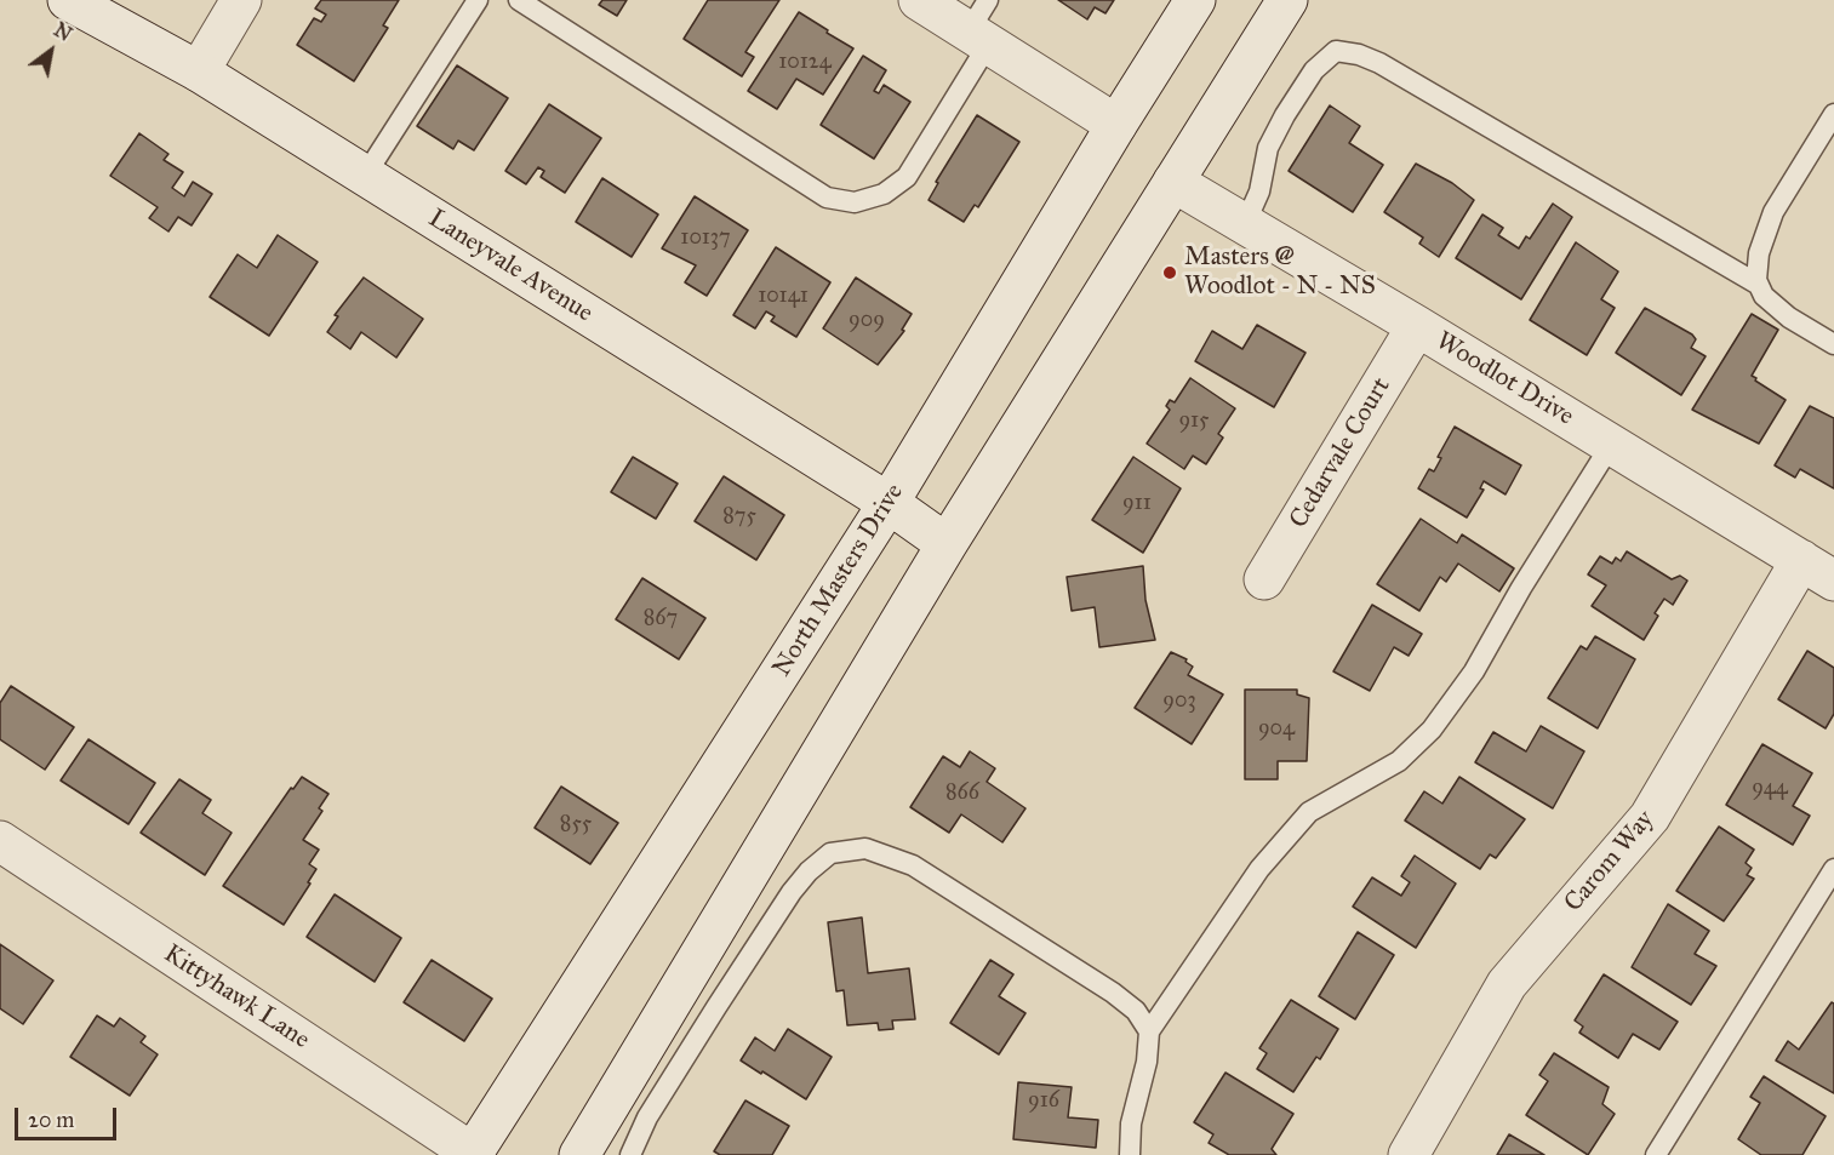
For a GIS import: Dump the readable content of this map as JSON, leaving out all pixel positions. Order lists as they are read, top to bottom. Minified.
{"streets":{"street":["Laneyvale Avenue","Woodlot Drive","Cedarvale Court","North Masters Drive","Carom Way","Kittyhawk Lane"]},"crossings":[["Laneyvale Avenue","North Masters Drive"],["Woodlot Drive","Cedarvale Court"],["Woodlot Drive","Carom Way"],["North Masters Drive","Kittyhawk Lane"]],"places":["Masters @ Woodlot - N - NS"],"house_numbers":["10124","10137","10141","909","915","911","875","867","903","904","944","866","855","916"],"scale_bar":"20 m","north":"top right"}
